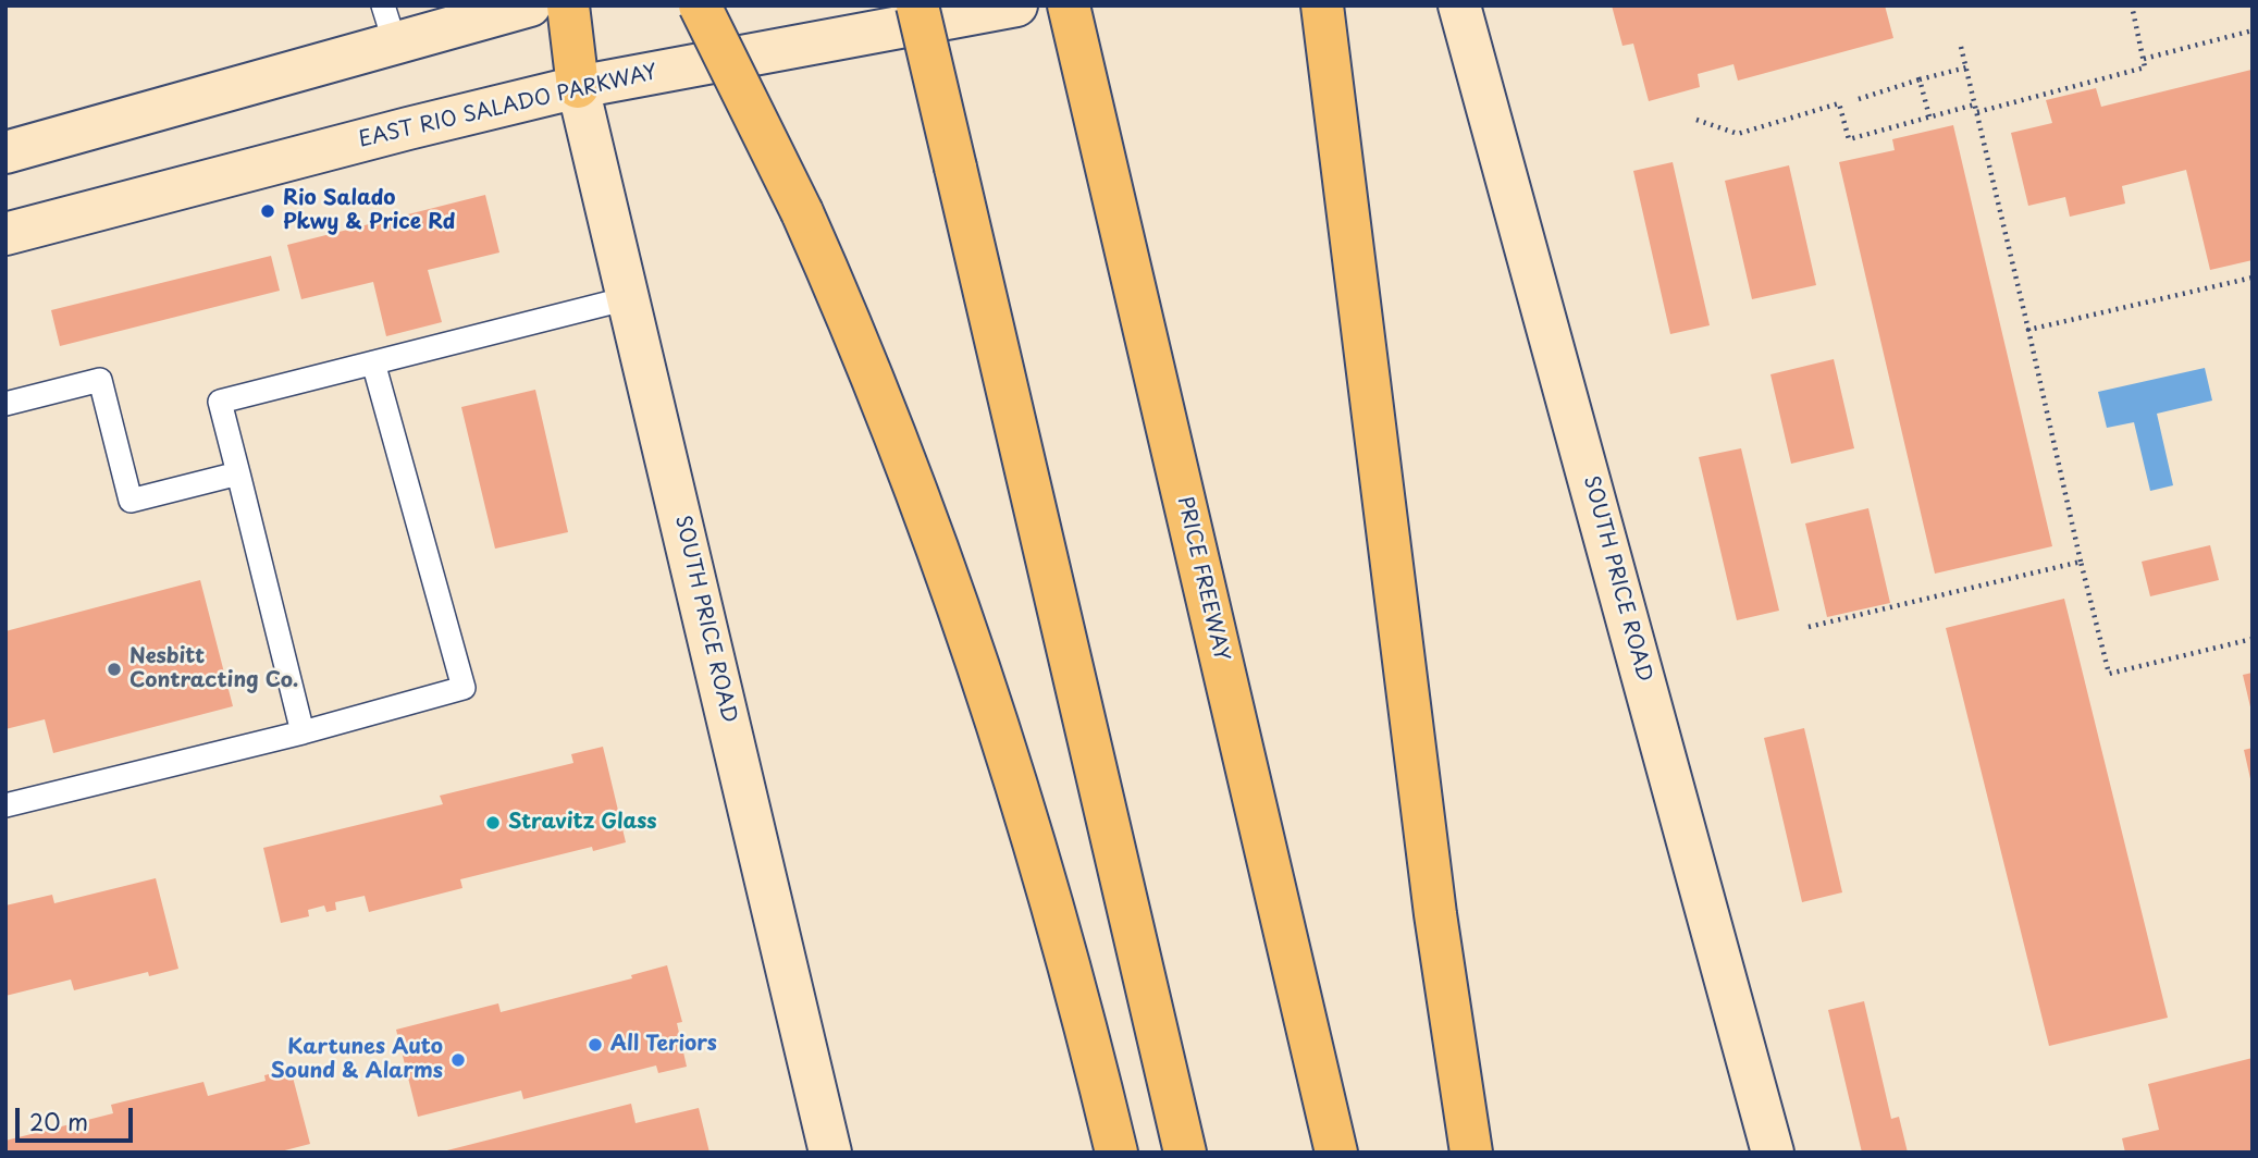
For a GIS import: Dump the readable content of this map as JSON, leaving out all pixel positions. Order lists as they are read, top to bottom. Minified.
{"streets":{"highway":["PRICE FREEWAY"],"main road":["EAST RIO SALADO PARKWAY","SOUTH PRICE ROAD"]},"crossings":[["EAST RIO SALADO PARKWAY","SOUTH PRICE ROAD"]],"places":["Rio Salado Pkwy & Price Rd","Nesbitt Contracting Co.","Stravitz Glass","All Teriors","Kartunes Auto Sound & Alarms"],"scale_bar":"20 m"}
